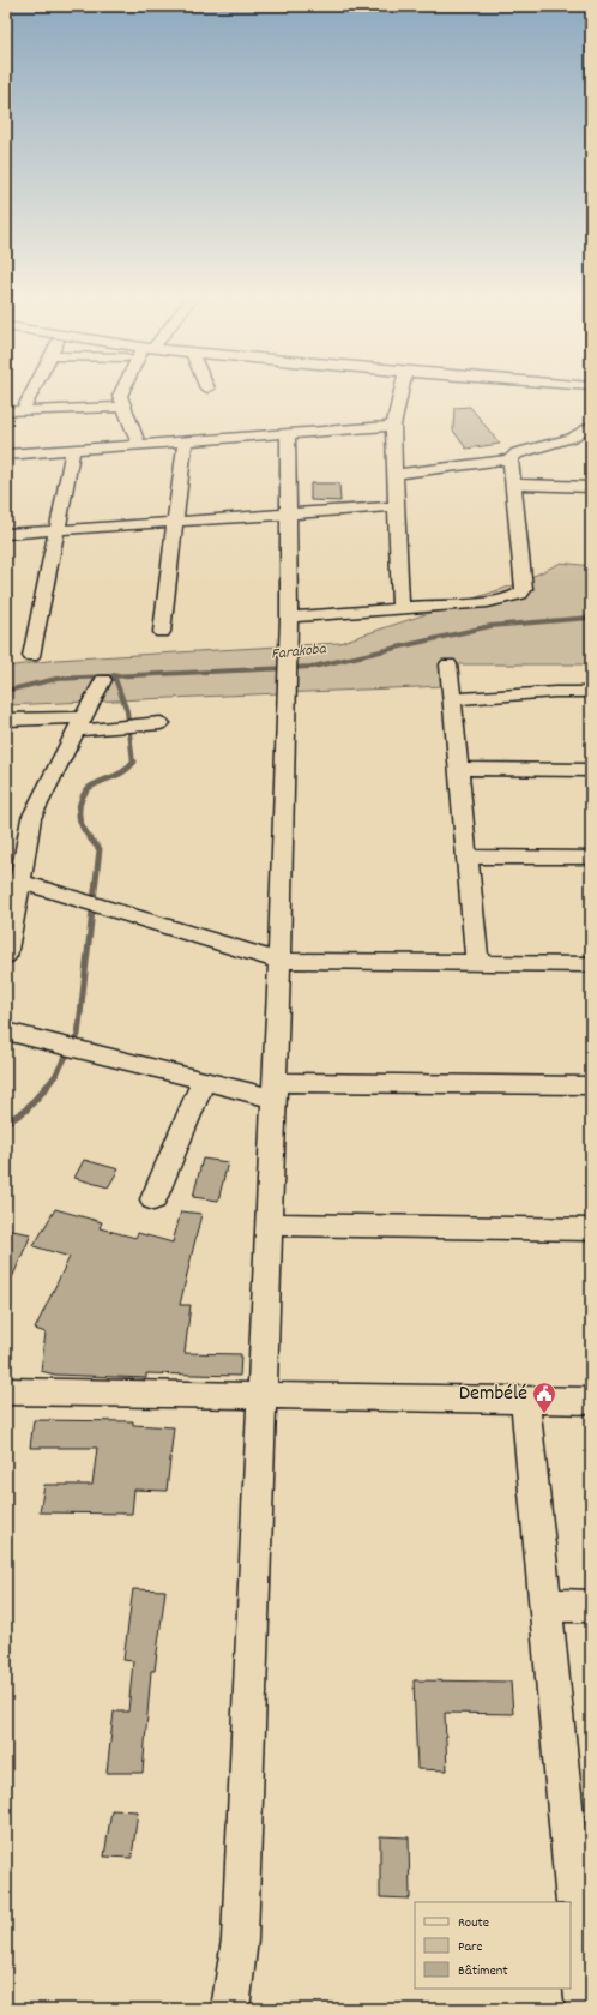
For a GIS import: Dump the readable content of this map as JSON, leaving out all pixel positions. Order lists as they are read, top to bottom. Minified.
{"water":["Farakoba"],"places":{"public building":["Dembélé"]},"legend":["Route","Parc","Bâtiment"]}
